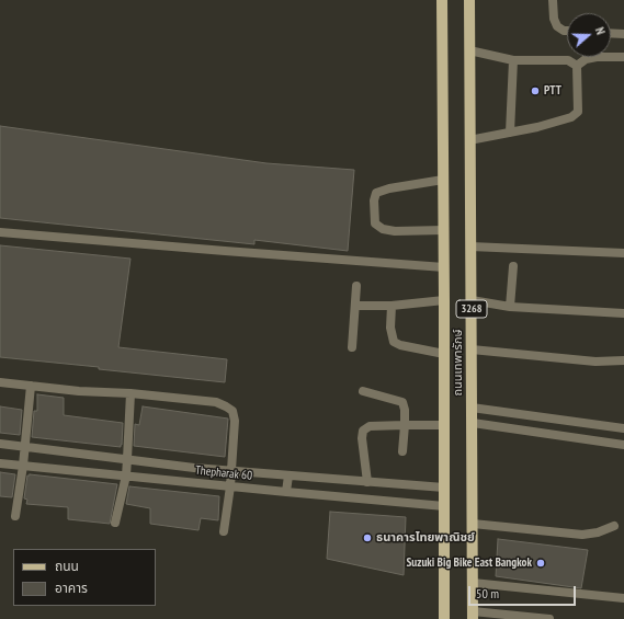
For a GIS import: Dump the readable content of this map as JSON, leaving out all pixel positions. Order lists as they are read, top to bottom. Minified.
{"streets":{"main road":["3268","ถนนเทพารักษ์"],"street":["Thepharak 60"]},"crossings":[["ถนนเทพารักษ์","Thepharak 60"]],"places":["PTT","ธนาคารไทยพาณิชย์","Suzuki Big Bike East Bangkok"],"legend":["ถนน","อาคาร"],"scale_bar":"50 m","north":"right"}
